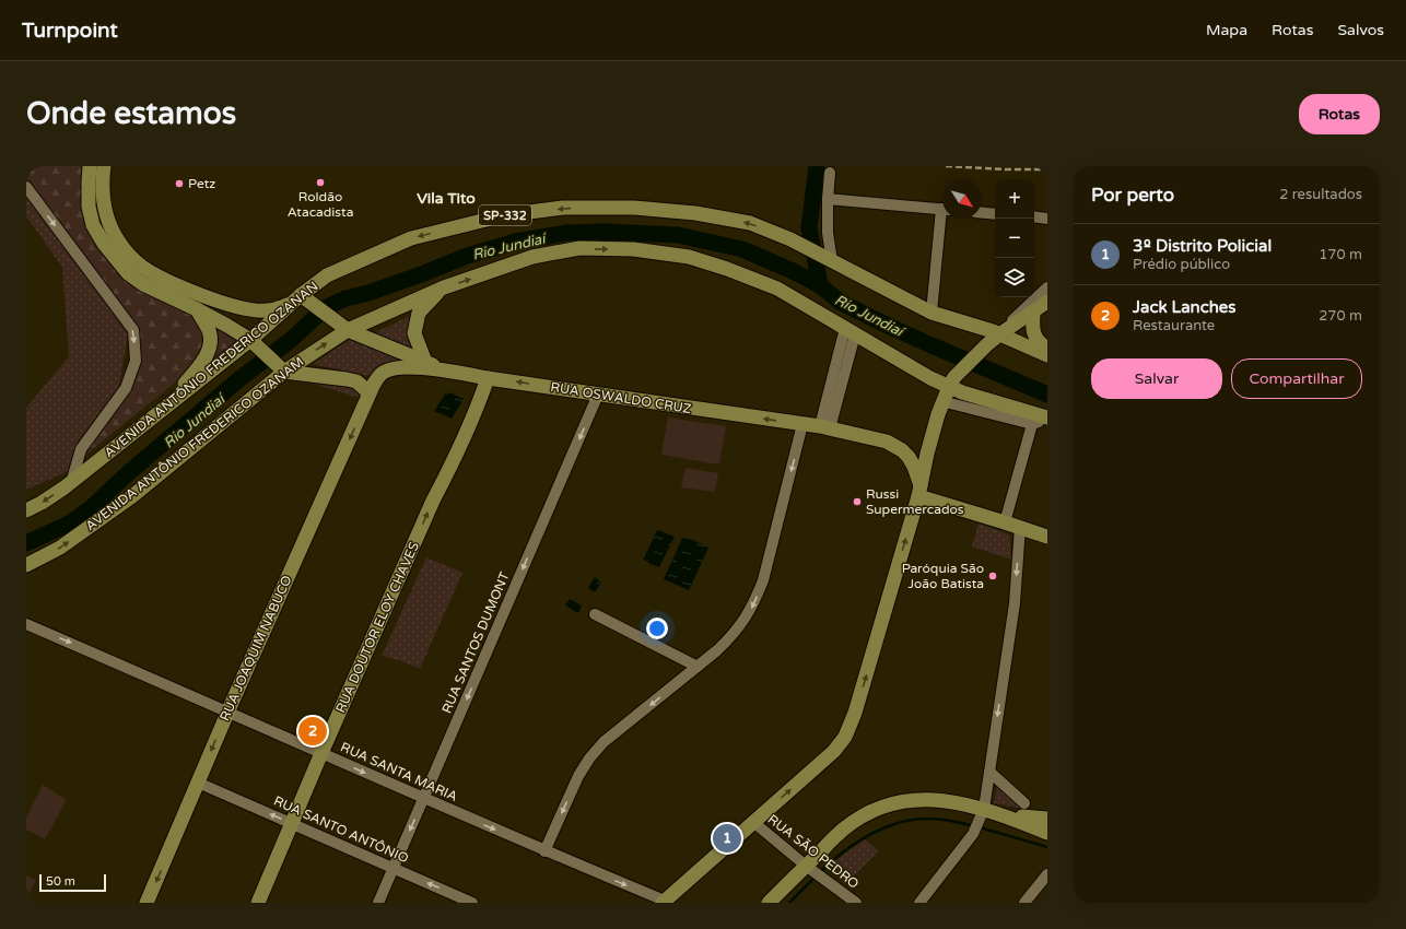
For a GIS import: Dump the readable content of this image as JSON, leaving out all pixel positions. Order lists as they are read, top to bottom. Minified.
{"streets":{"main road":["SP-332","AVENIDA ANTÔNIO FREDERICO OZANAN","RUA OSWALDO CRUZ","AVENIDA ANTÔNIO FREDERICO OZANAM","RUA DOUTOR ELOY CHAVES","RUA JOAQUIM NABUCO"],"street":["RUA SANTOS DUMONT","RUA SANTA MARIA","RUA SANTO ANTÔNIO","RUA SÃO PEDRO"]},"crossings":[["SP-332","AVENIDA ANTÔNIO FREDERICO OZANAN"],["RUA OSWALDO CRUZ","RUA DOUTOR ELOY CHAVES"],["RUA OSWALDO CRUZ","RUA SANTOS DUMONT"],["RUA OSWALDO CRUZ","RUA JOAQUIM NABUCO"],["RUA DOUTOR ELOY CHAVES","RUA SANTA MARIA"],["RUA DOUTOR ELOY CHAVES","RUA SANTO ANTÔNIO"],["RUA SANTOS DUMONT","RUA SANTA MARIA"],["RUA SANTOS DUMONT","RUA SANTO ANTÔNIO"],["RUA JOAQUIM NABUCO","RUA SANTA MARIA"],["RUA JOAQUIM NABUCO","RUA SANTO ANTÔNIO"]],"one_way":["AVENIDA ANTÔNIO FREDERICO OZANAN","RUA OSWALDO CRUZ","AVENIDA ANTÔNIO FREDERICO OZANAM","RUA DOUTOR ELOY CHAVES","RUA SANTOS DUMONT","RUA JOAQUIM NABUCO","RUA SANTA MARIA","RUA SANTO ANTÔNIO"],"districts":["Vila Tito"],"water":["Rio Jundiaí"],"places":["Roldão Atacadista","Petz","Russi Supermercados","Paróquia São João Batista"],"scale_bar":"50 m","north":"bottom right","page":{"header":"Turnpoint","nav":["Mapa","Rotas","Salvos"],"buttons":["Rotas",["Salvar","Compartilhar"]],"title":"Onde estamos","heading":["Por perto","2 resultados"],"map_buttons":["+","−"],"list":[{"mark":"1","name":"3º Distrito Policial","note":"Prédio público","value":"170 m"},{"mark":"2","name":"Jack Lanches","note":"Restaurante","value":"270 m"}],"pins":["2","1"],"scale":"50 m"}}
